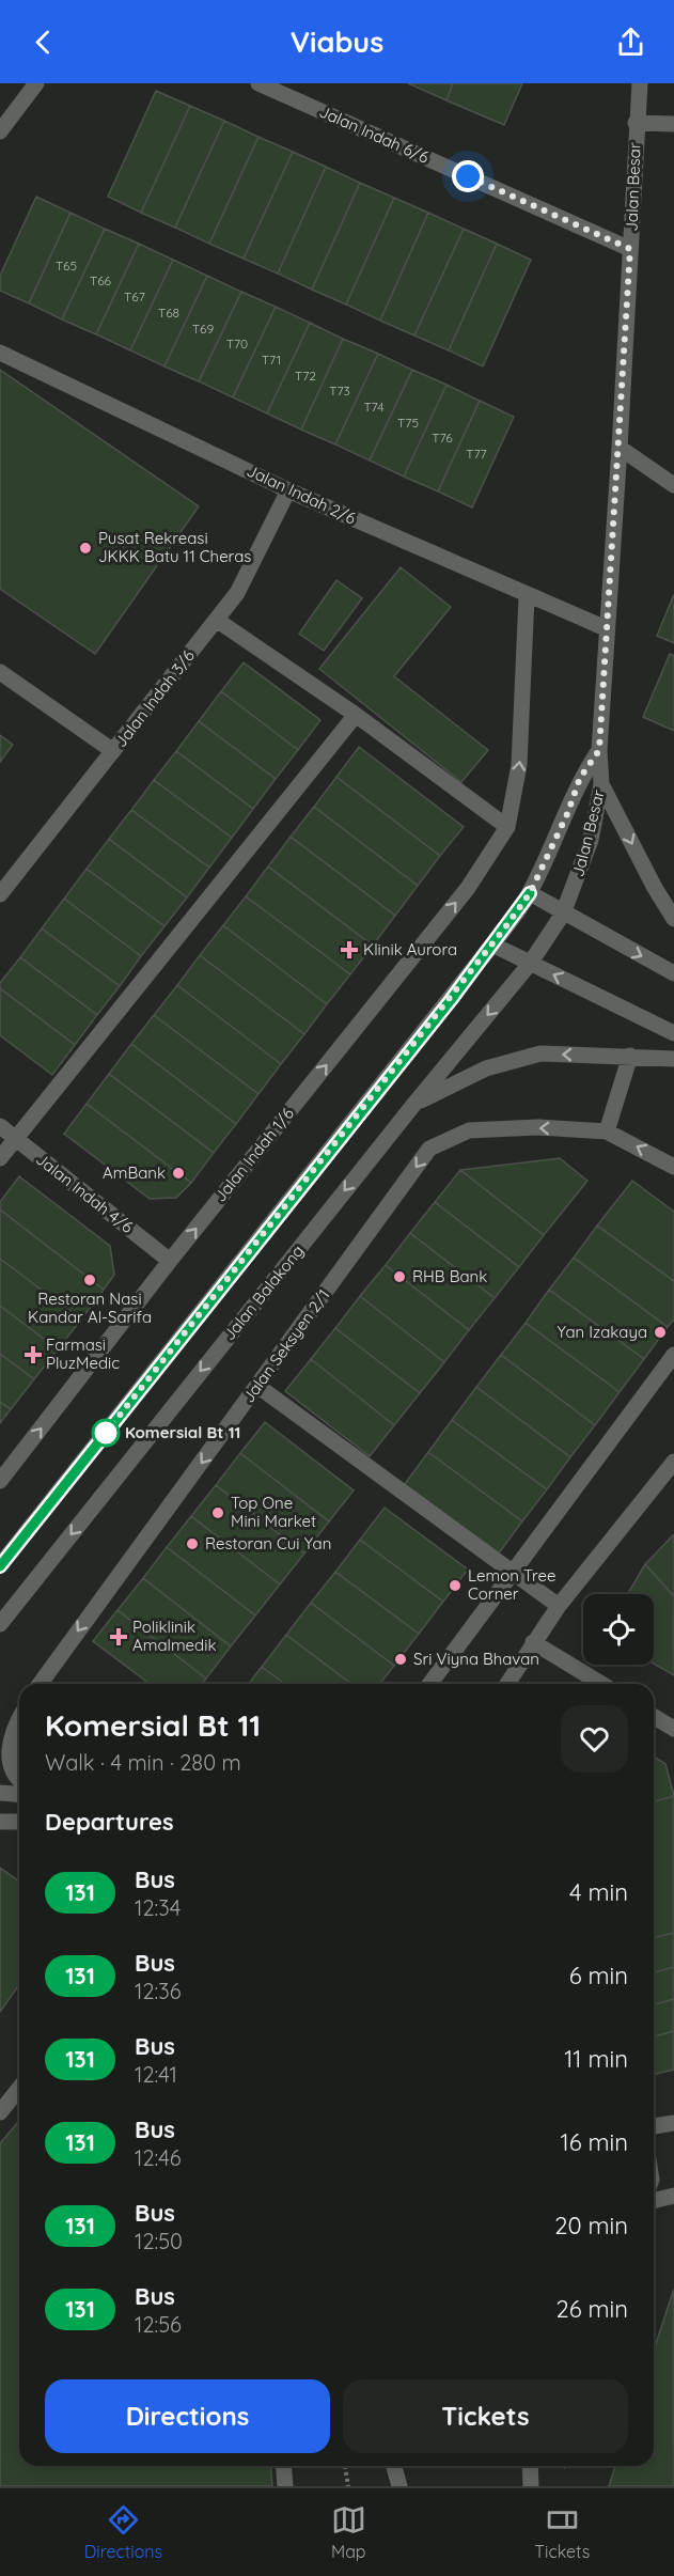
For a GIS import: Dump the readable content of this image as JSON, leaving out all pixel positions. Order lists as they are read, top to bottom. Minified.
{"streets":{"street":["Jalan Indah 6/6","Jalan Besar","Jalan Indah 2/6","Jalan Indah 3/6","Jalan Indah 1/6","Jalan Indah 4/6","Jalan Balakong","Jalan Seksyen 2/1"]},"crossings":[["Jalan Indah 6/6","Jalan Besar"],["Jalan Besar","Jalan Indah 2/6"],["Jalan Indah 2/6","Jalan Indah 3/6"],["Jalan Indah 1/6","Jalan Indah 4/6"]],"places":{"other":["Pusat Rekreasi JKKK Batu 11 Cheras","AmBank","RHB Bank","Restoran Nasi Kandar Al-Sarifa","Yan Izakaya","Komersial Bt 11","Top One Mini Market","Restoran Cui Yan","Lemon Tree Corner","Sri Viyna Bhavan"],"health":["Klinik Aurora","Farmasi PluzMedic","Poliklinik Amalmedik"]},"lines":["bus line 131"],"house_numbers":["T65","T66","T67","T68","T69","T70","T71","T72","T73","T74","T75","T76","T77"],"page":{"header":"Viabus","heading":[["Komersial Bt 11","Walk · 4 min · 280 m"],"Departures"],"list":[{"mark":"131","name":"Bus","note":"12:34","value":"4 min"},{"mark":"131","name":"Bus","note":"12:36","value":"6 min"},{"mark":"131","name":"Bus","note":"12:41","value":"11 min"},{"mark":"131","name":"Bus","note":"12:46","value":"16 min"},{"mark":"131","name":"Bus","note":"12:50","value":"20 min"},{"mark":"131","name":"Bus","note":"12:56","value":"26 min"}],"buttons":["Directions","Tickets"],"tabs":["Directions","Map","Tickets"]}}
